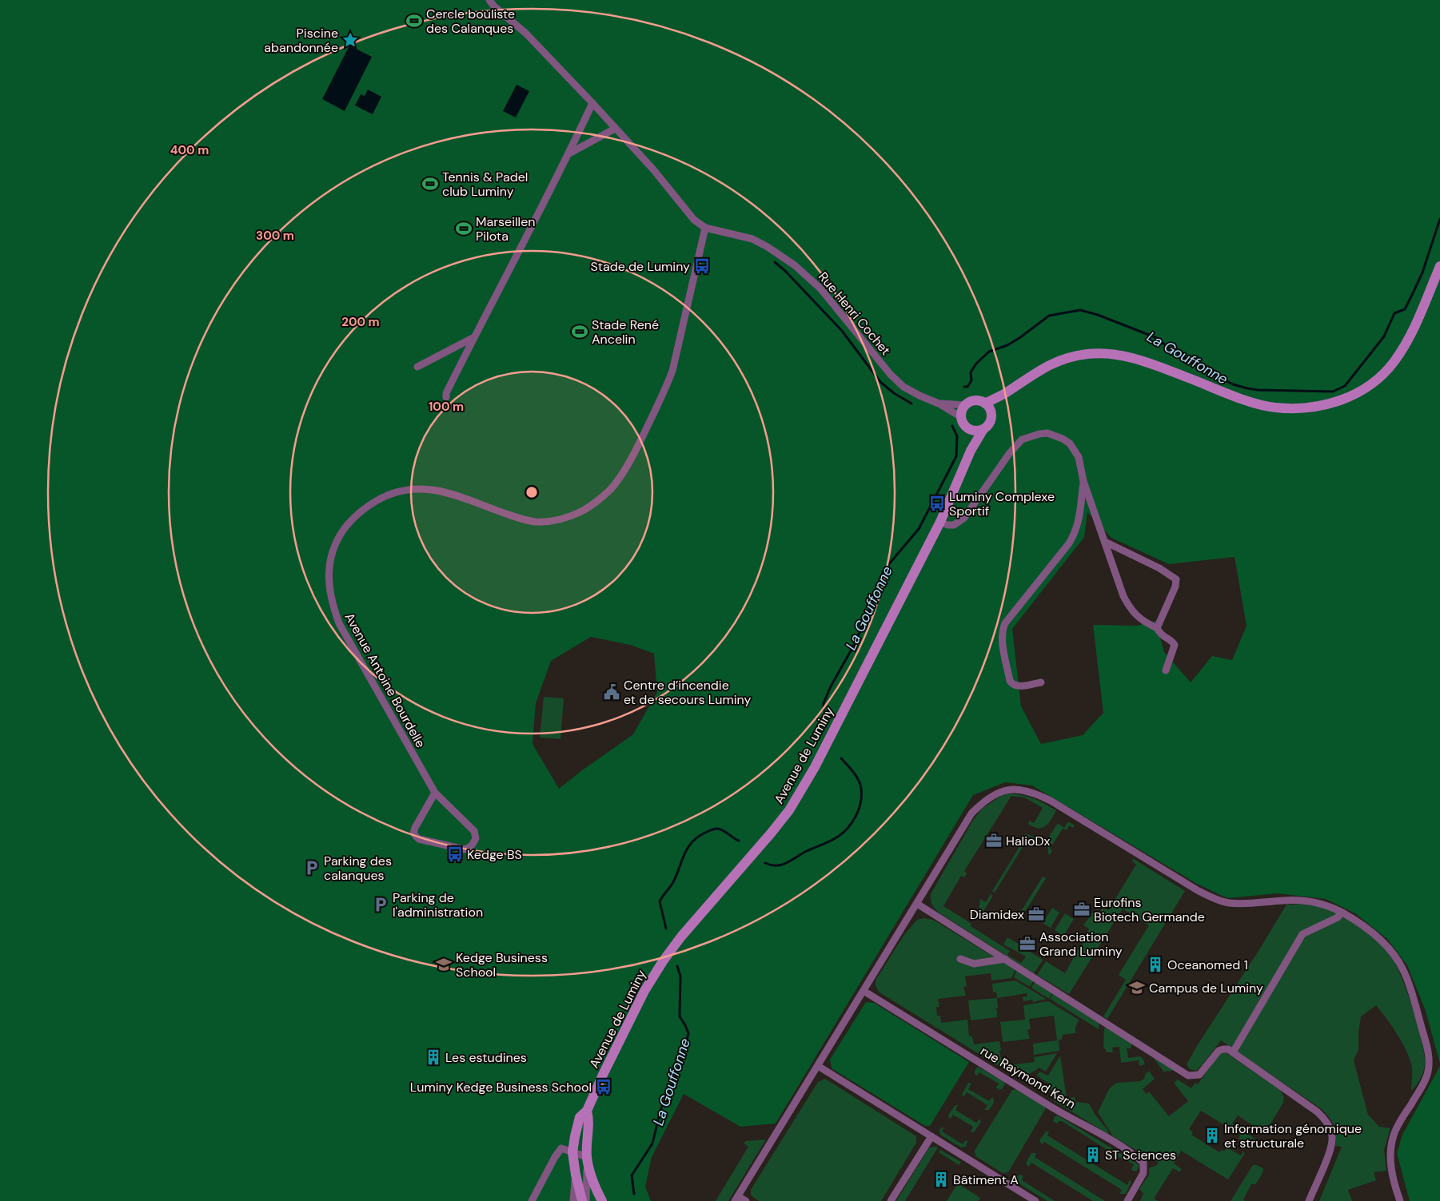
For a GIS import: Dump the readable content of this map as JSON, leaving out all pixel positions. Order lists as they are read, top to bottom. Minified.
{"streets":{"street":["Rue Henri Cochet","Avenue Antoine Bourdelle","Avenue de Luminy","rue Raymond Kern"]},"crossings":[["Rue Henri Cochet","Avenue Antoine Bourdelle"],["Rue Henri Cochet","Avenue de Luminy"]],"water":["La Gouffonne"],"places":{"sports":["Cercle bouliste des Calanques","Tennis & Padel club Luminy","Marseillen Pilota","Stade René Ancelin"],"place":["Piscine abandonnée"],"bus stop":["Stade de Luminy","Luminy Complexe Sportif","Kedge BS","Luminy Kedge Business School"],"public building":["Centre d’incendie et de secours Luminy"],"office":["HalioDx","Eurofins Biotech Germande","Diamidex","Association Grand Luminy"],"parking":["Parking des calanques","Parking de l'administration"],"school or university":["Kedge Business School","Campus de Luminy"],"building":["Oceanomed 1","Les estudines","Information génomique et structurale","ST Sciences","Bâtiment A"]},"rings":["400 m","300 m","200 m","100 m"]}
